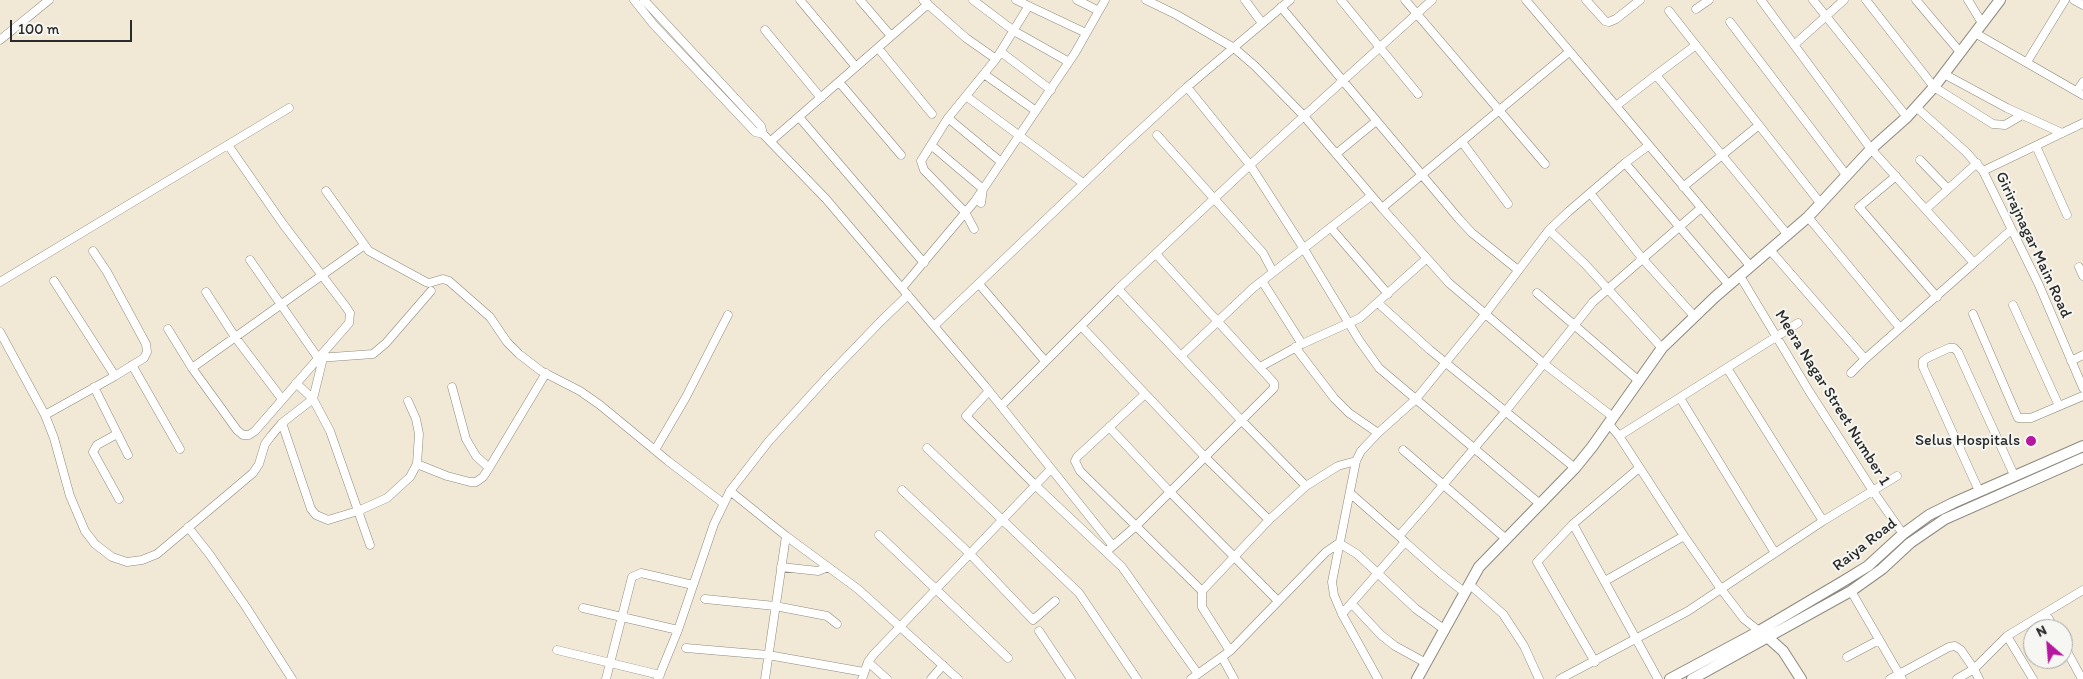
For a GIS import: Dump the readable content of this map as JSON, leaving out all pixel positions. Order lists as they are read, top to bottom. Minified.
{"streets":{"street":["Girirajnagar Main Road","Meera Nagar Street Number 1","Raiya Road"]},"crossings":[["Meera Nagar Street Number 1","Raiya Road"]],"places":["Selus Hospitals"],"scale_bar":"100 m","north":"top left"}
